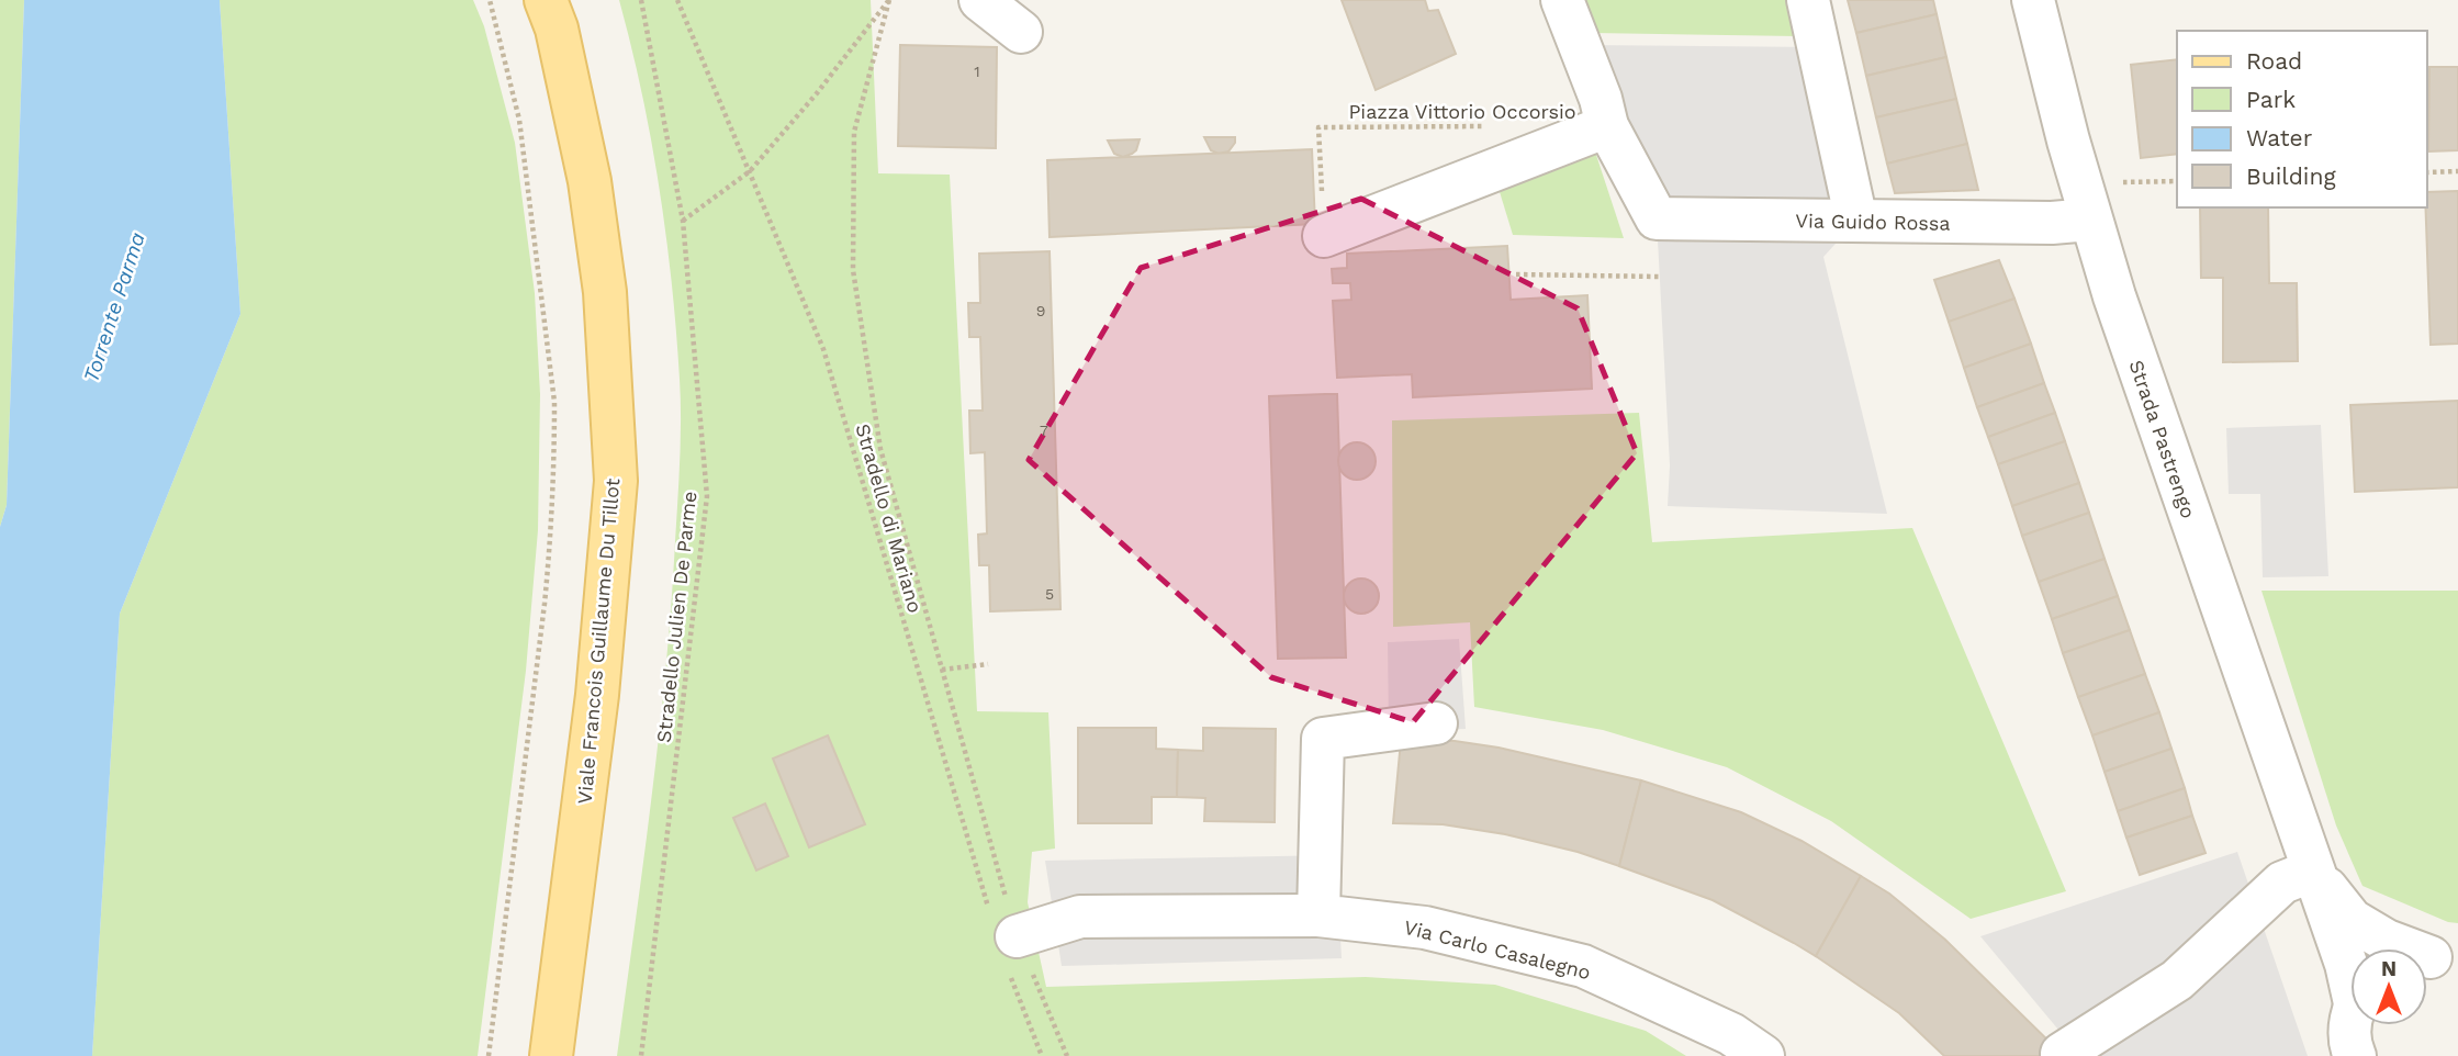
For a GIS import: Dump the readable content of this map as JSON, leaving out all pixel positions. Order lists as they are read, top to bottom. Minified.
{"streets":{"main road":["Viale Francois Guillaume Du Tillot"],"street":["Via Guido Rossa","Strada Pastrengo","Via Carlo Casalegno"],"path":["Piazza Vittorio Occorsio","Stradello di Mariano","Stradello Julien De Parme"]},"crossings":[["Via Guido Rossa","Strada Pastrengo"],["Stradello di Mariano","Via Carlo Casalegno"]],"water":["Torrente Parma"],"house_numbers":["1","9","7","5"],"legend":["Road","Park","Water","Building"],"north":"top"}
